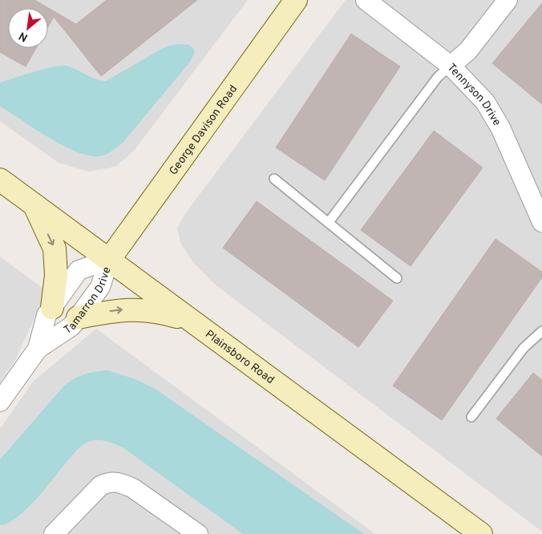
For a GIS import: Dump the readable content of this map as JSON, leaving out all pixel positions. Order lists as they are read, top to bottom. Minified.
{"streets":{"street":["Tennyson Drive","George Davison Road","Tamarron Drive","Plainsboro Road"]},"crossings":[["George Davison Road","Tamarron Drive"],["George Davison Road","Plainsboro Road"],["Tamarron Drive","Plainsboro Road"]],"north":"bottom left"}
